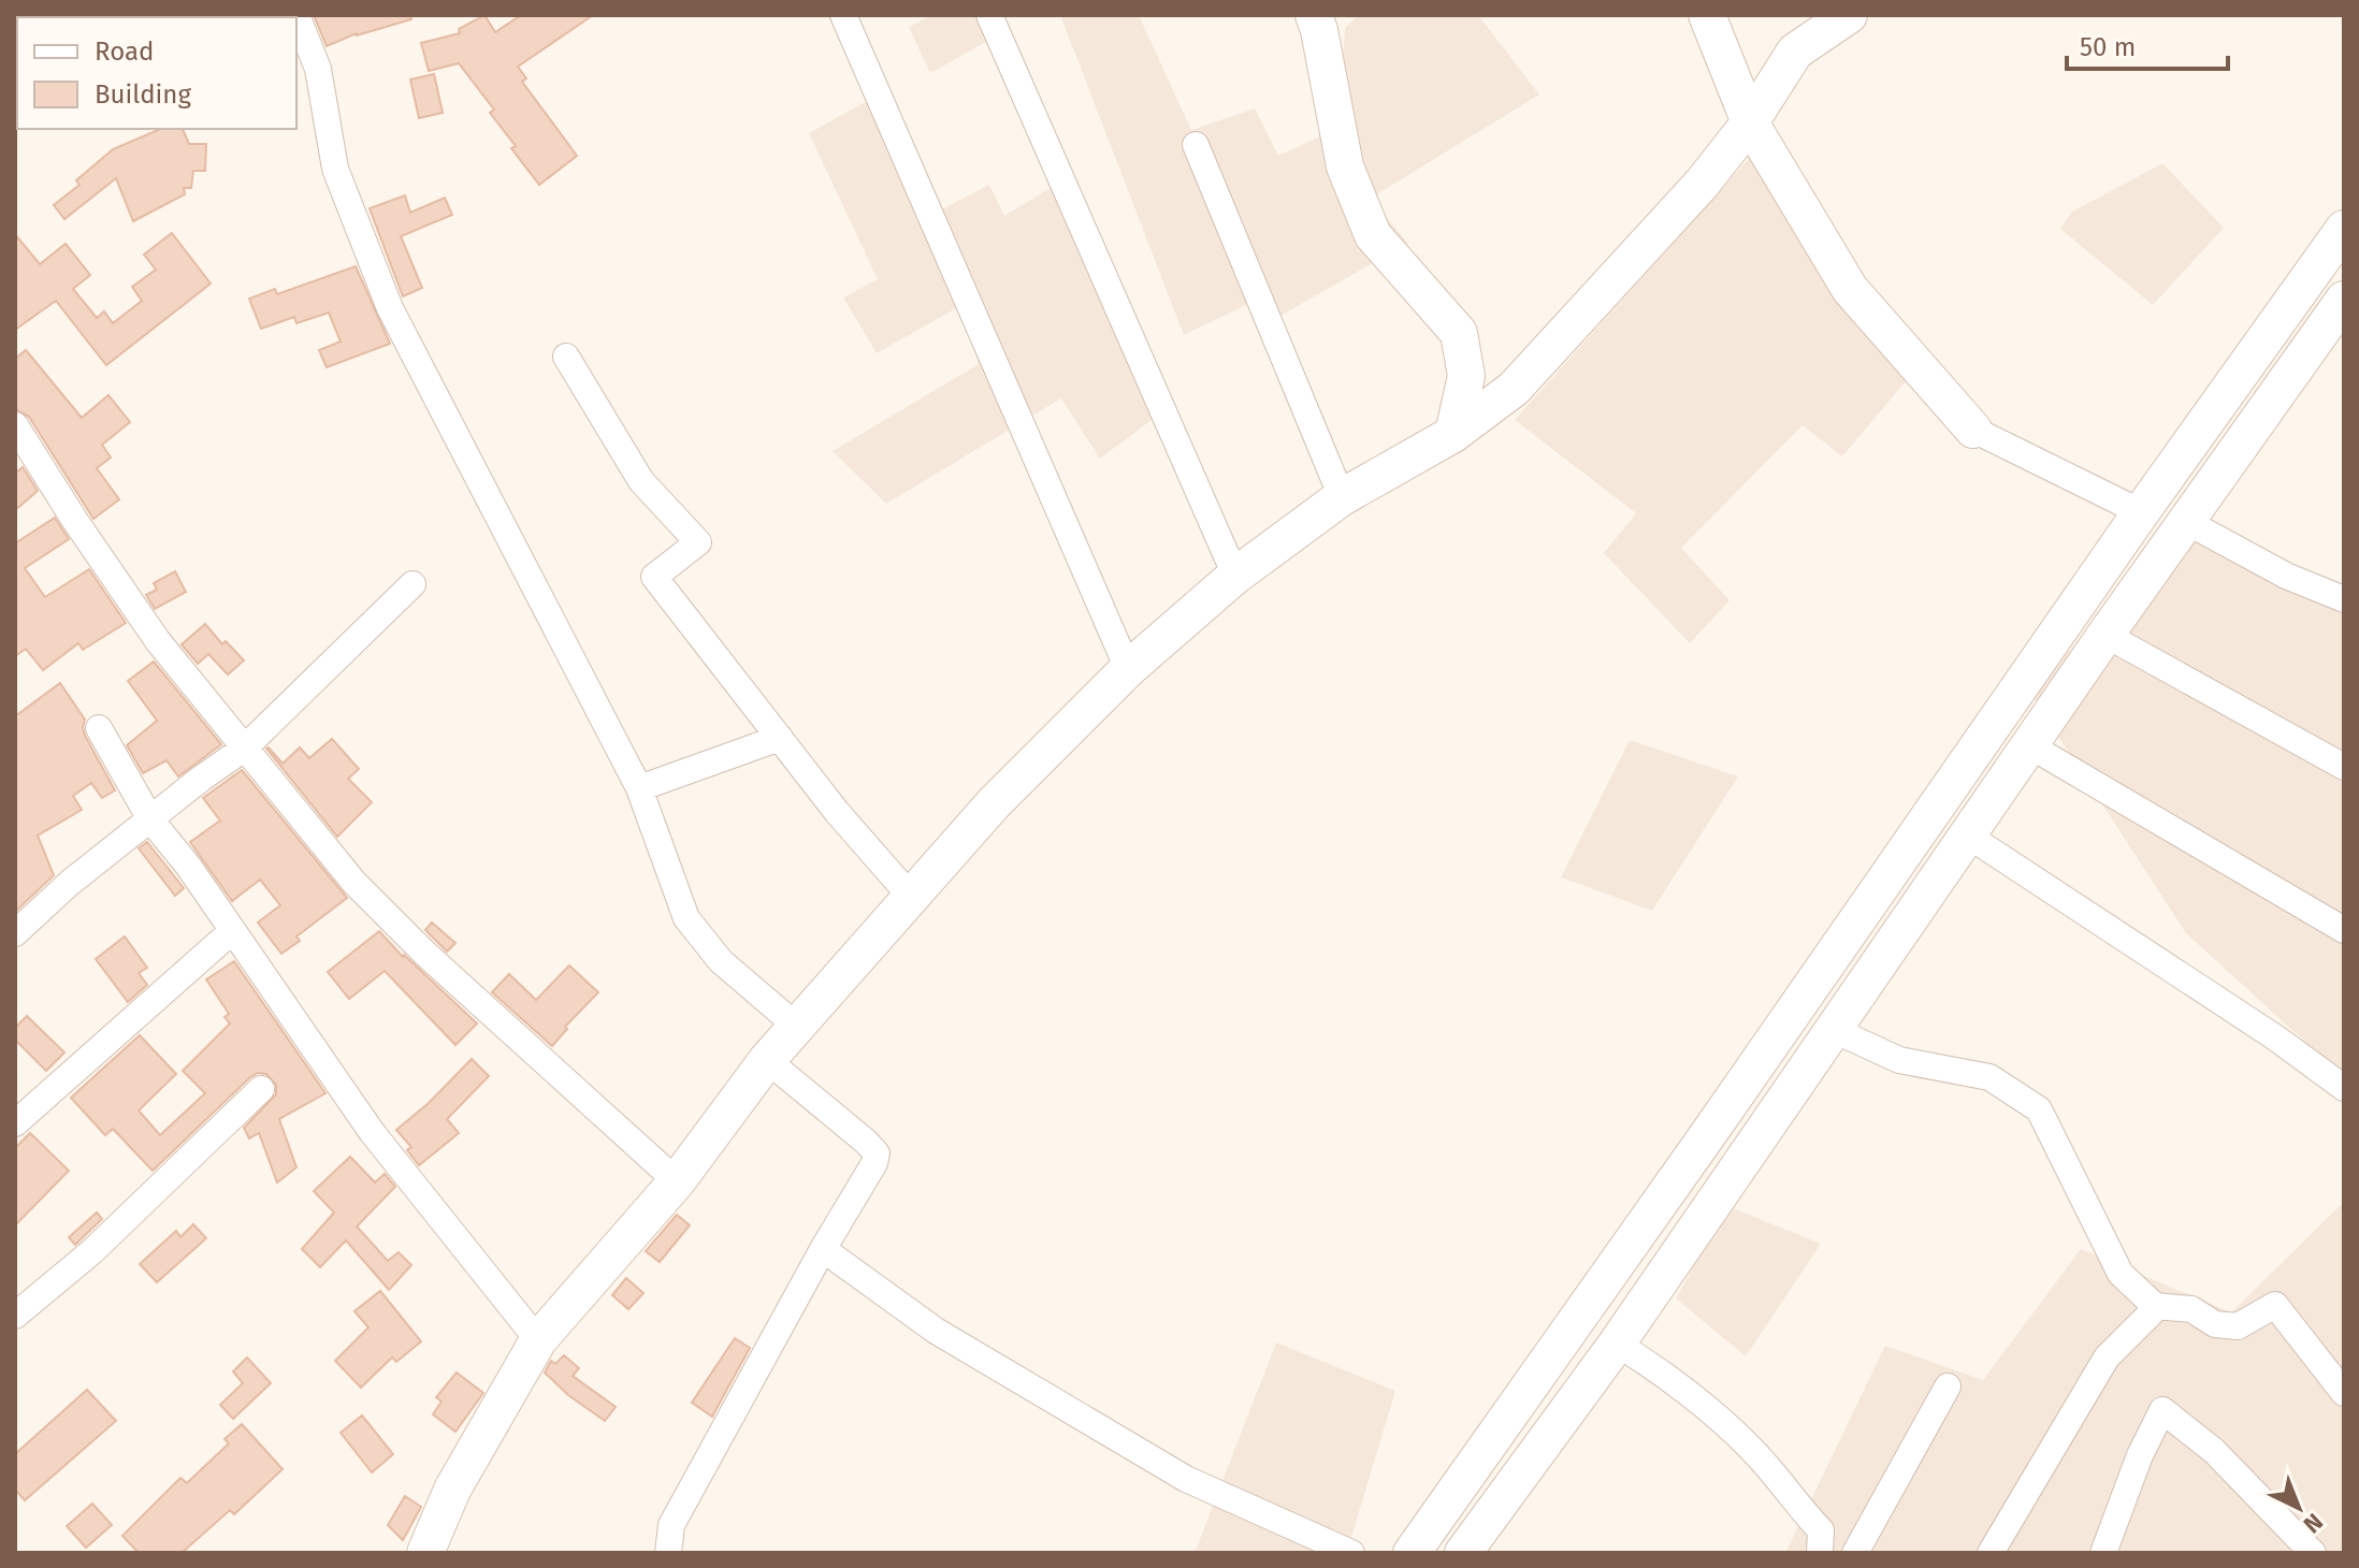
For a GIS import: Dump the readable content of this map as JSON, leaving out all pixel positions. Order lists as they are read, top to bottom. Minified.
{"legend":["Road","Building"],"scale_bar":"50 m","north":"bottom right"}
